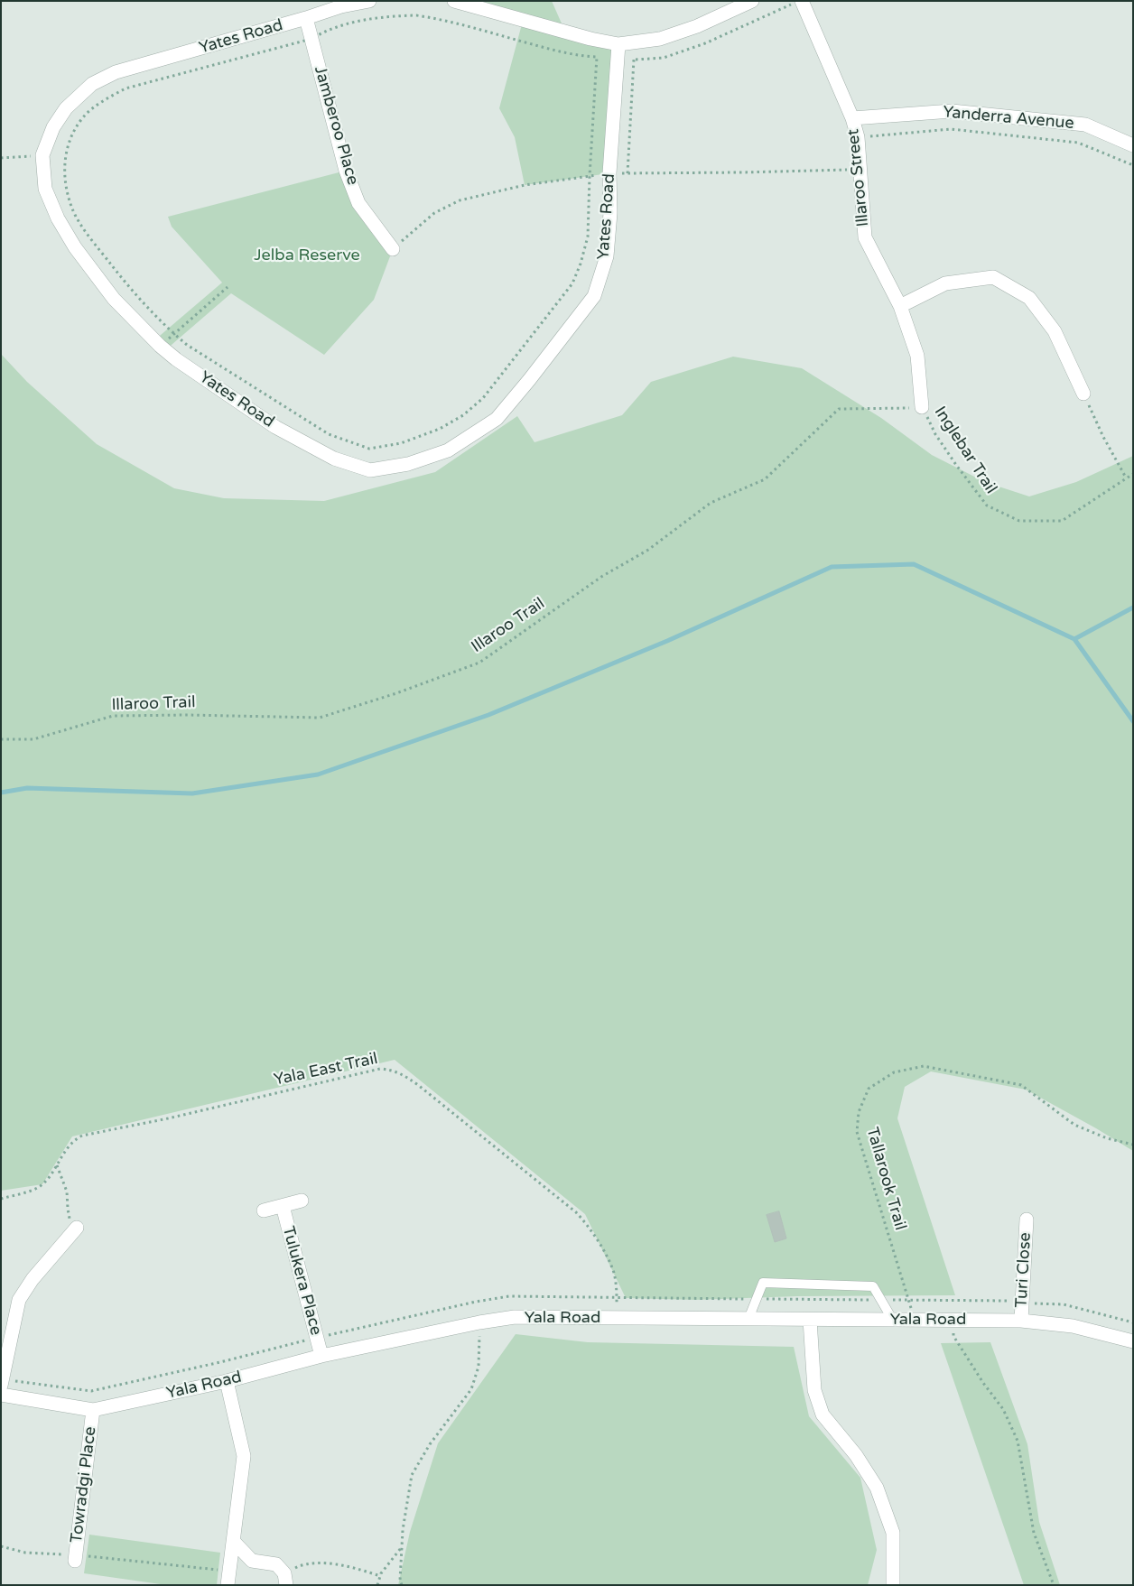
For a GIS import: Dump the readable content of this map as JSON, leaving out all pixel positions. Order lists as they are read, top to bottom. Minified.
{"streets":{"street":["Yates Road","Yanderra Avenue","Jamberoo Place","Illaroo Street","Turi Close","Tulukera Place","Yala Road","Towradgi Place"],"path":["Inglebar Trail","Illaroo Trail","Yala East Trail","Tallarook Trail"]},"crossings":[["Yates Road","Jamberoo Place"],["Yanderra Avenue","Illaroo Street"],["Illaroo Street","Inglebar Trail"],["Illaroo Street","Illaroo Trail"],["Inglebar Trail","Illaroo Trail"],["Yala East Trail","Yala Road"],["Tallarook Trail","Yala Road"],["Turi Close","Yala Road"],["Tulukera Place","Yala Road"],["Yala Road","Towradgi Place"]],"parks":["Jelba Reserve"]}
